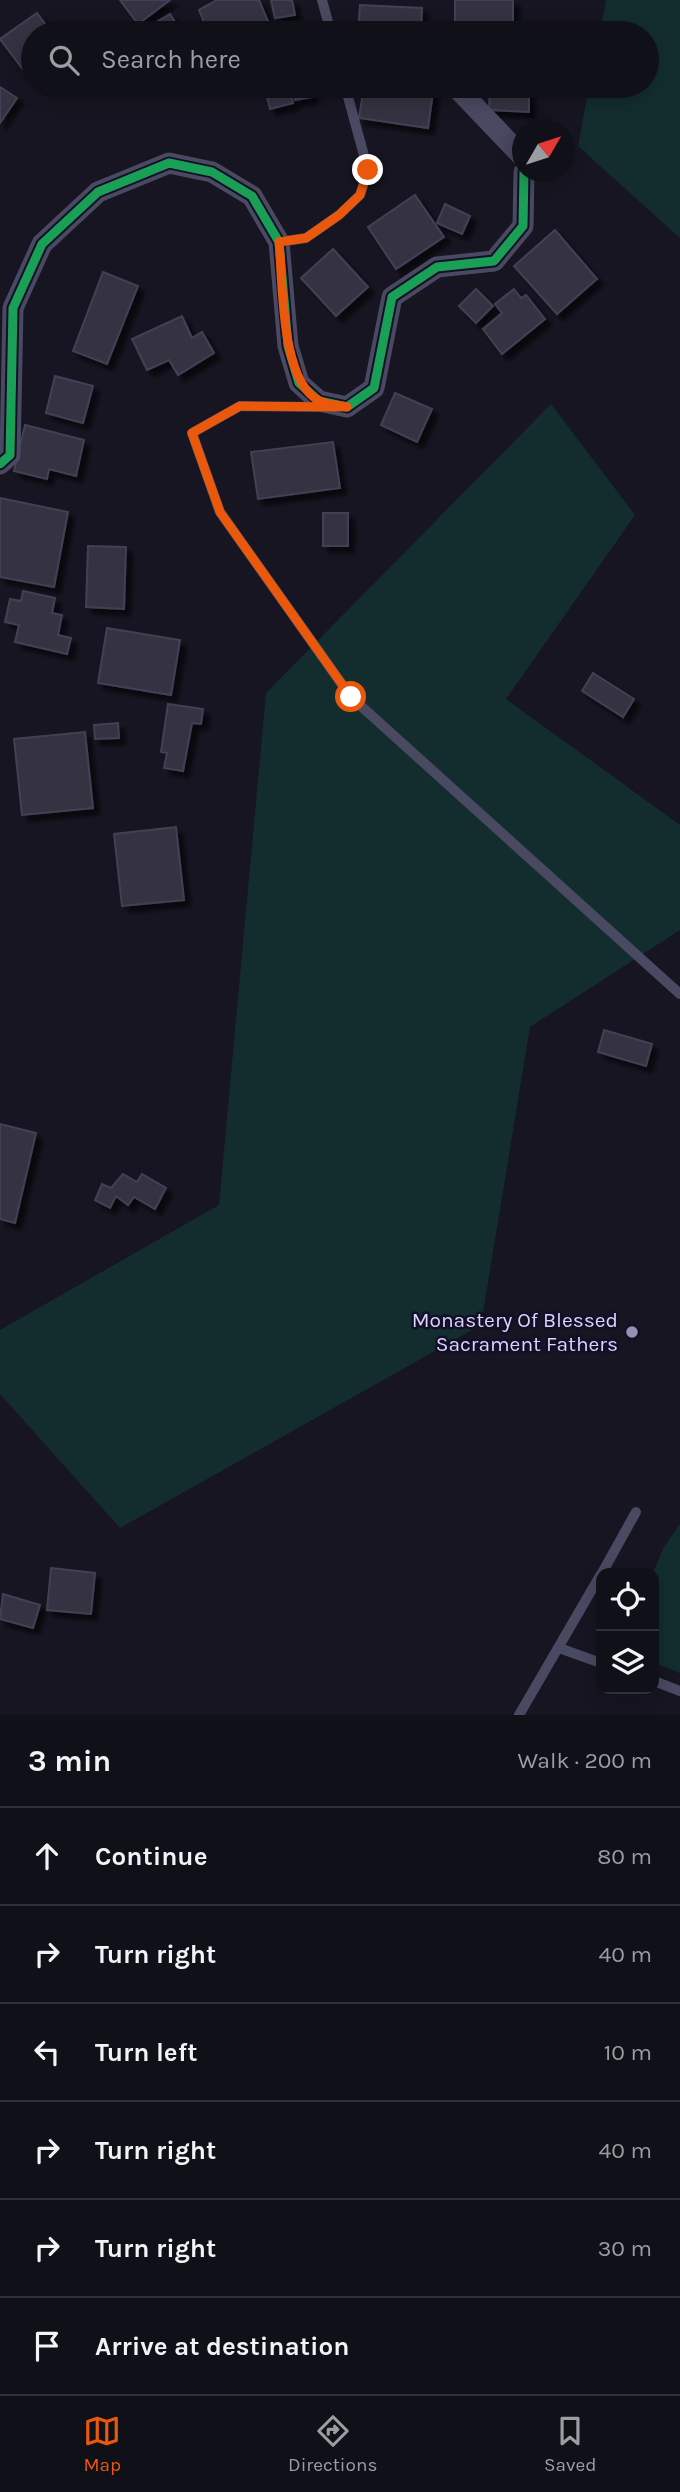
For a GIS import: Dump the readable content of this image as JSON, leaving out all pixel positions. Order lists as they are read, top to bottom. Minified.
{"places":["Monastery Of Blessed Sacrament Fathers"],"north":"top right","page":{"search":"Search here","heading":["3 min","Walk · 200 m"],"list":[["Continue","80 m"],["Turn right","40 m"],["Turn left","10 m"],["Turn right","40 m"],["Turn right","30 m"],"Arrive at destination"],"nav":["Map","Directions","Saved"]}}
